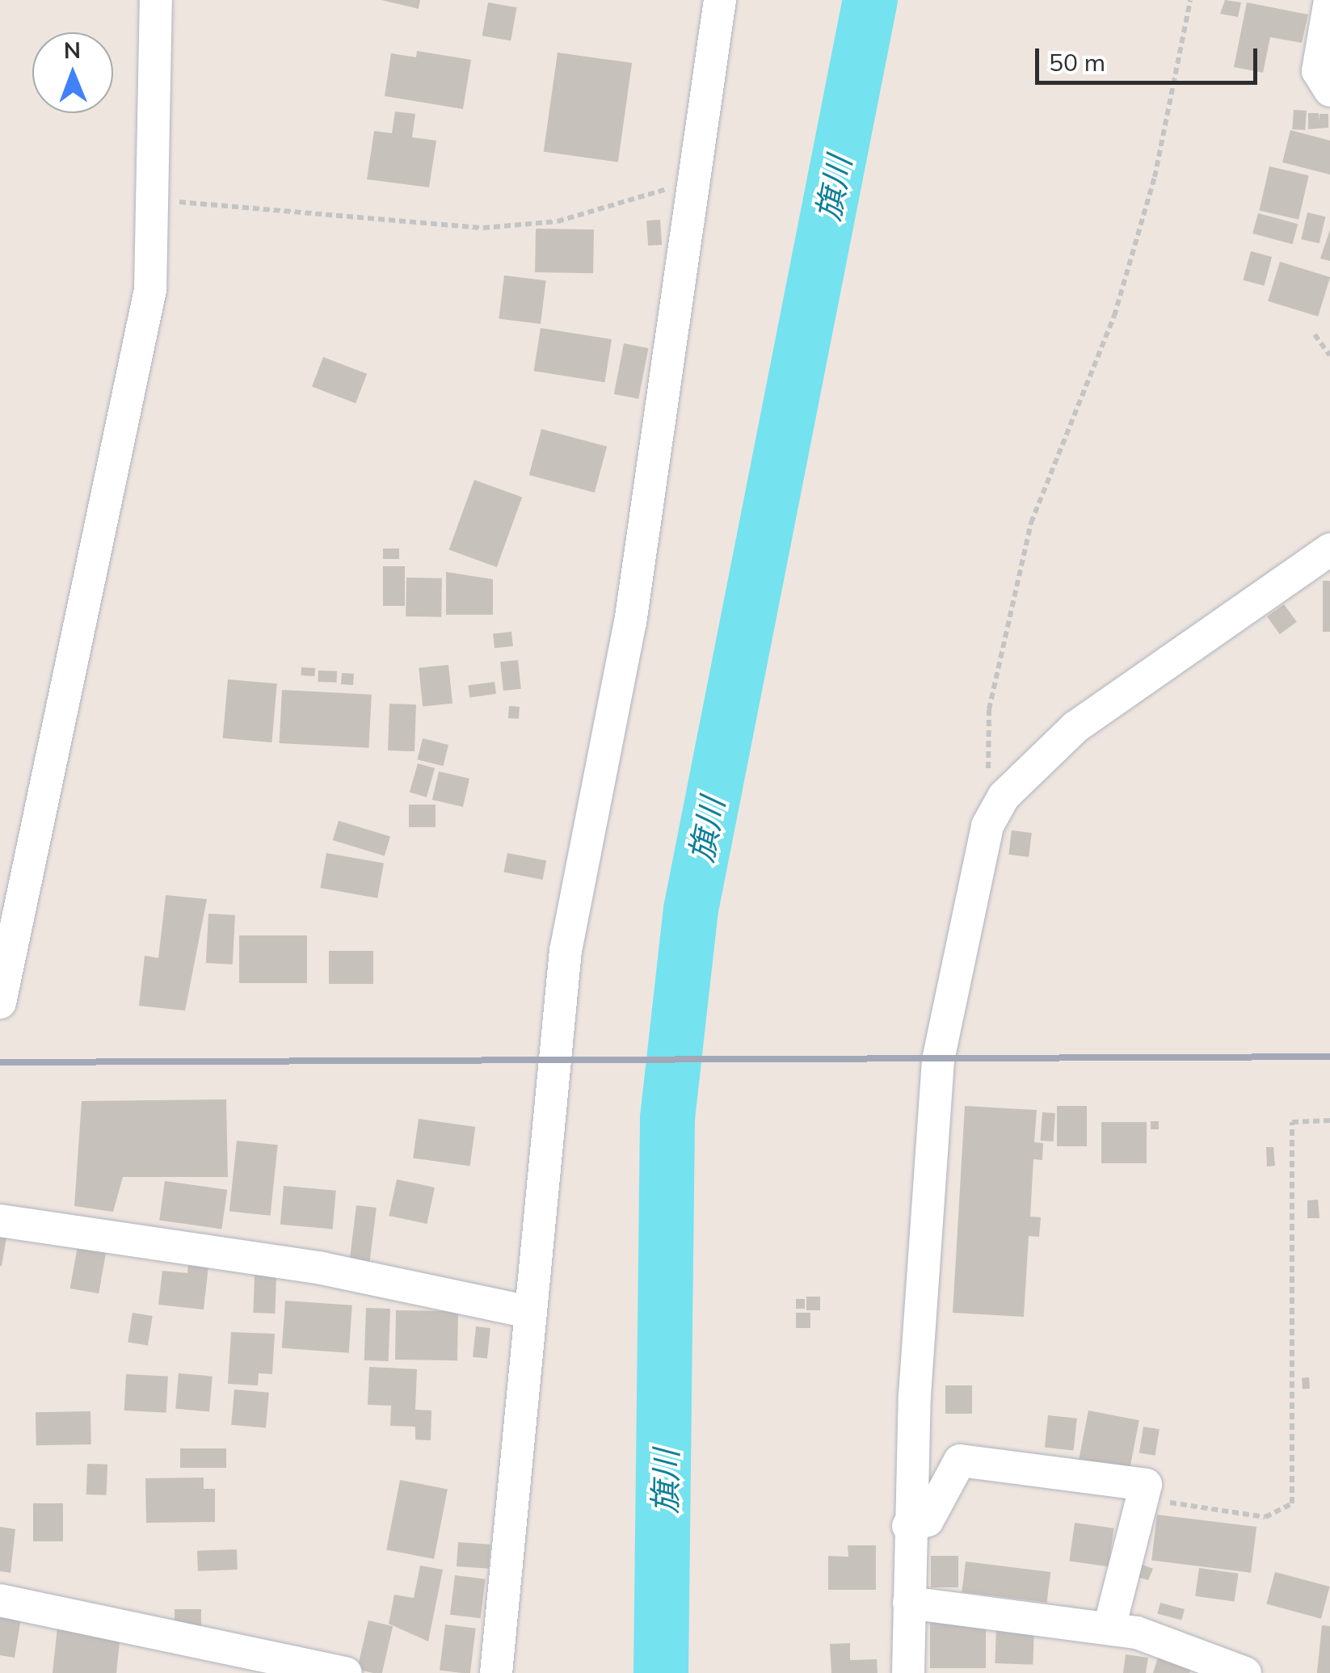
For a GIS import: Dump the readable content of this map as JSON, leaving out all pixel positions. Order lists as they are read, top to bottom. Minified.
{"water":["旗川"],"scale_bar":"50 m","north":"top"}
